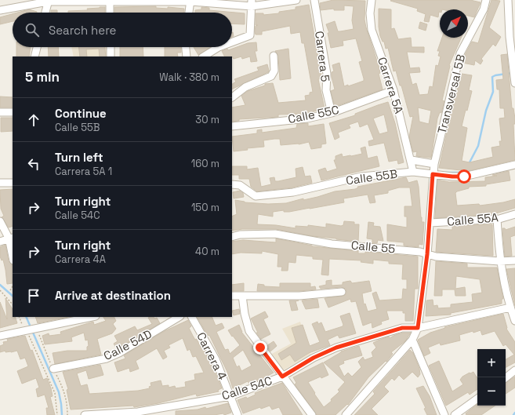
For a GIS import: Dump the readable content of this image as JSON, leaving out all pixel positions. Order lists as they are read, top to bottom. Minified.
{"streets":{"street":["Carrera 5","Carrera 5A","Transversal 5B","Calle 55C","Calle 55B","Calle 55A","Calle 55","Calle 54D","Carrera 4","Calle 54C"]},"crossings":[["Carrera 5","Calle 55C"],["Carrera 5A","Calle 55C"],["Carrera 5A","Calle 55B"],["Transversal 5B","Calle 55B"],["Transversal 5B","Calle 55A"],["Transversal 5B","Calle 55"],["Transversal 5B","Calle 54C"],["Carrera 4","Calle 54C"]],"north":"top right","page":{"search":"Search here","heading":["5 min","Walk · 380 m"],"list":[["Continue","Calle 55B","30 m"],["Turn left","Carrera 5A 1","160 m"],["Turn right","Calle 54C","150 m"],["Turn right","Carrera 4A","40 m"],"Arrive at destination"],"map_buttons":["+","−"]}}
